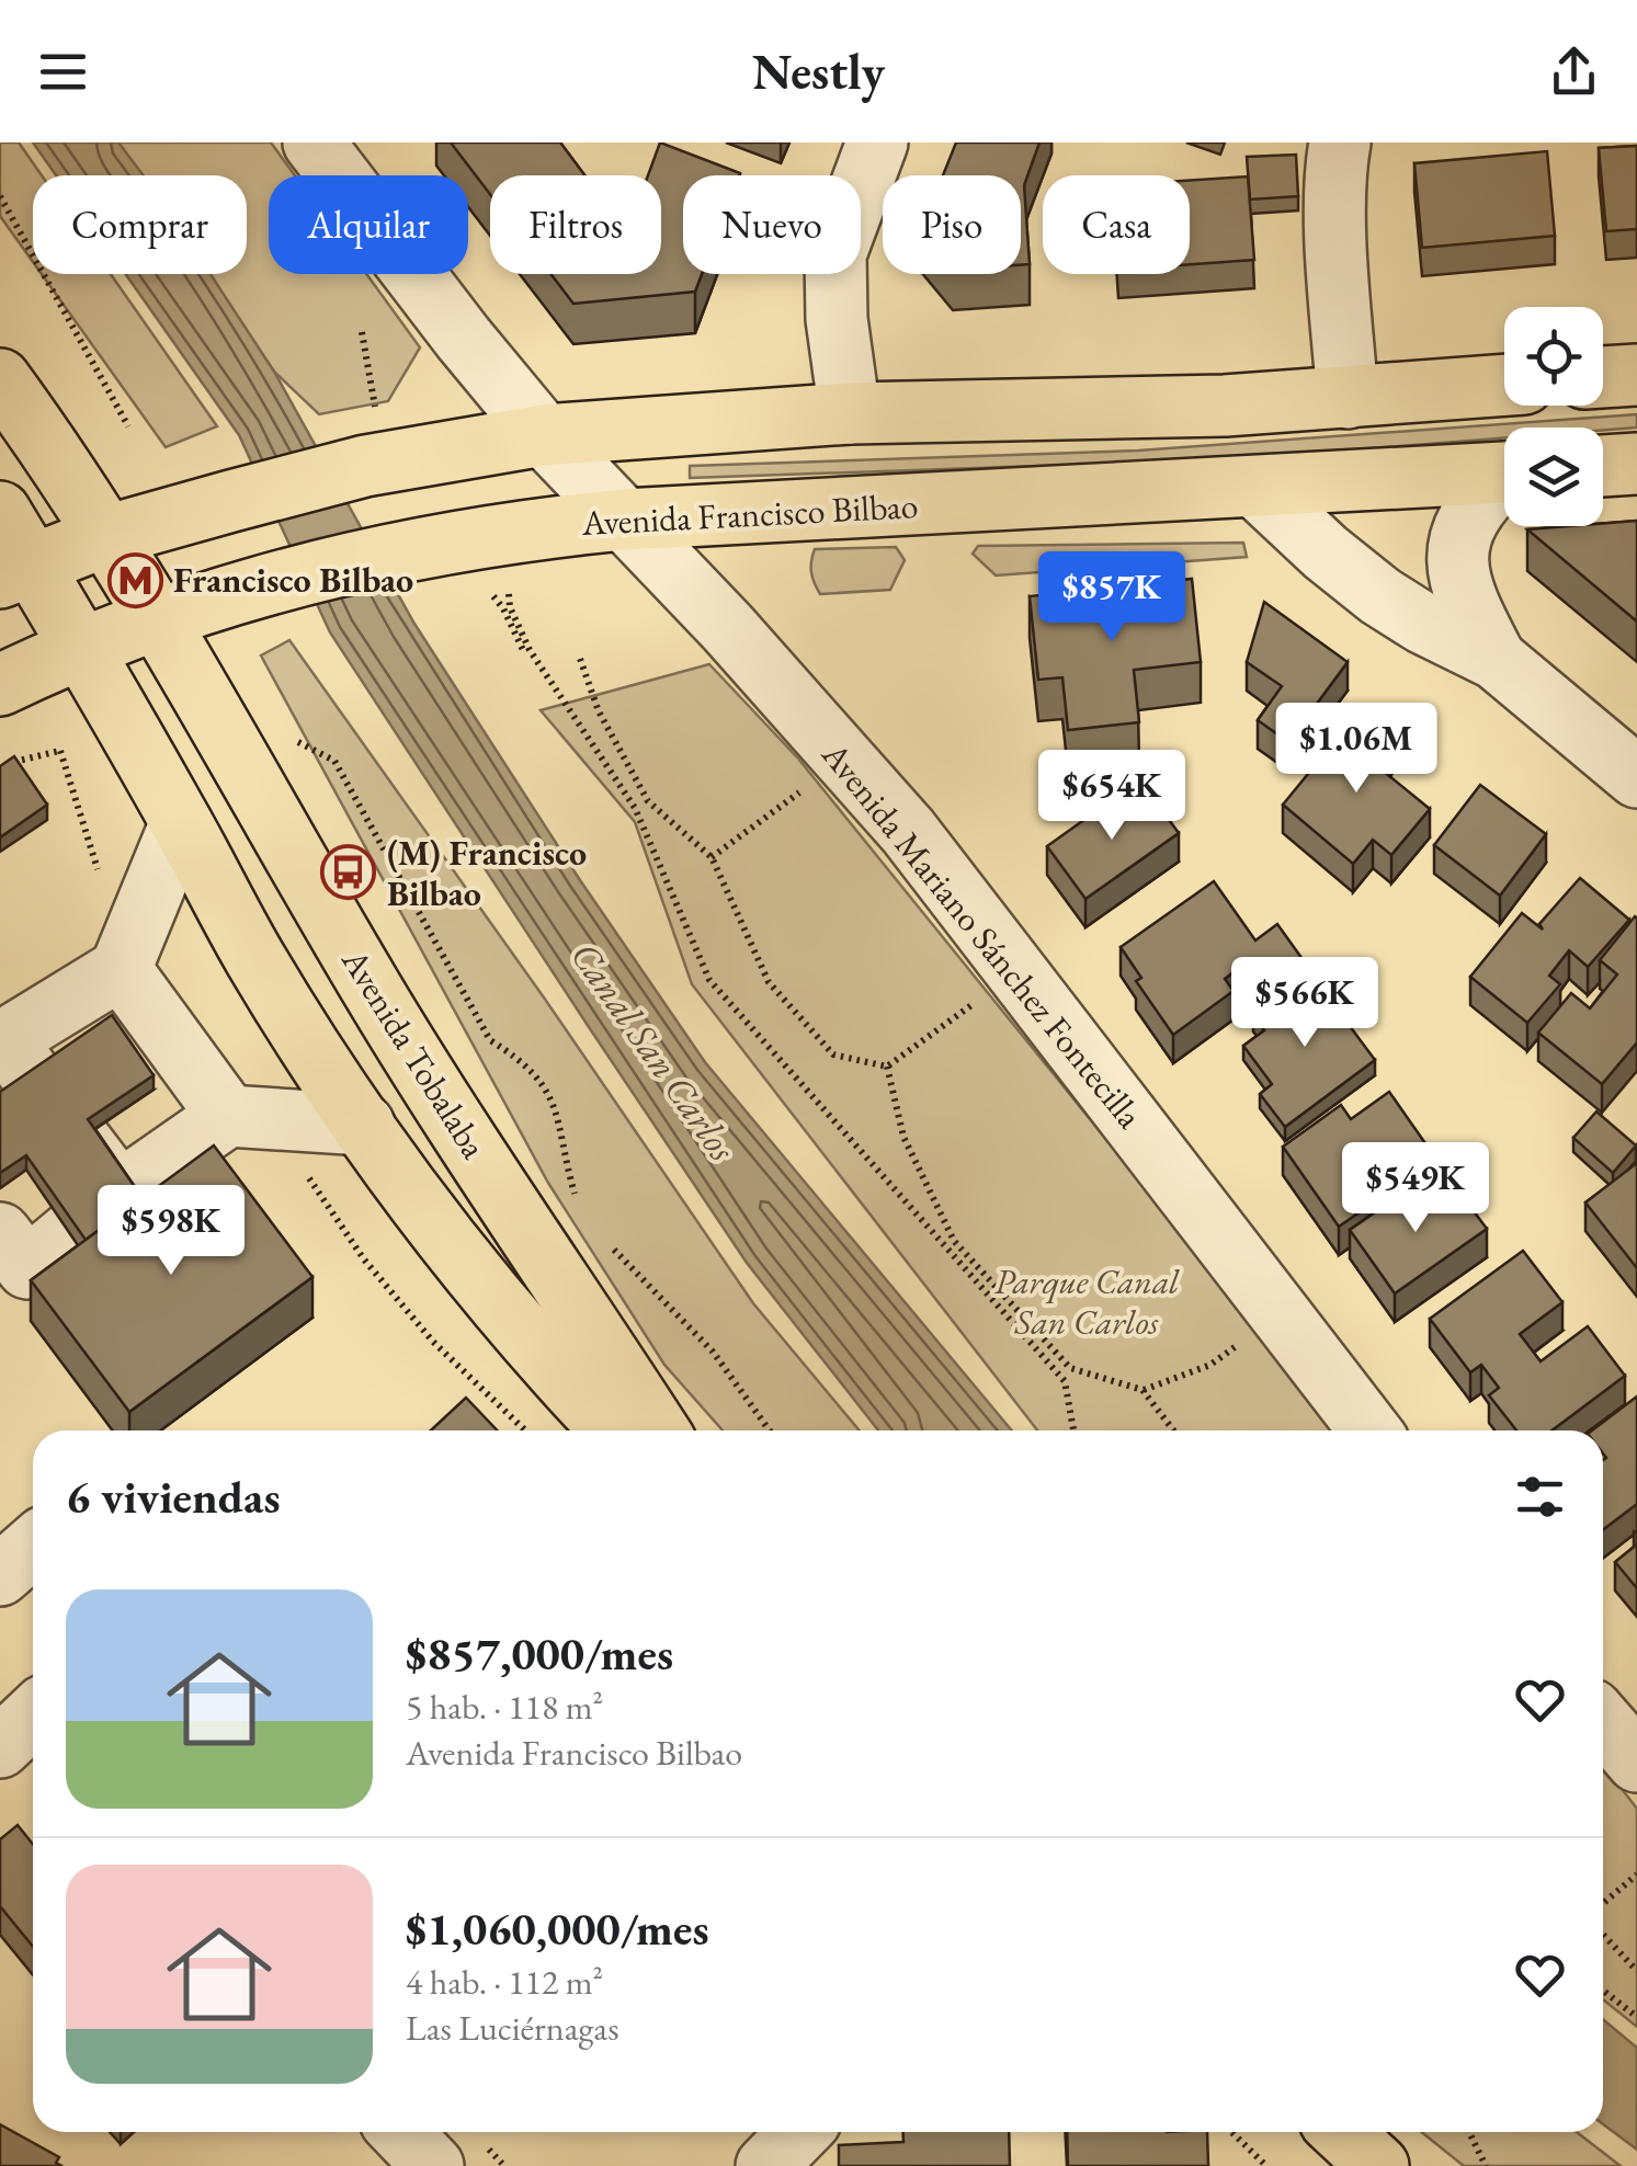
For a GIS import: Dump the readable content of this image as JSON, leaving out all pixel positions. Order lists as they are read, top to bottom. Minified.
{"streets":{"main road":["Avenida Francisco Bilbao","Avenida Tobalaba"],"street":["Avenida Mariano Sánchez Fontecilla"]},"crossings":[["Avenida Francisco Bilbao","Avenida Mariano Sánchez Fontecilla"],["Avenida Francisco Bilbao","Avenida Tobalaba"]],"water":["Canal San Carlos"],"parks":["Parque Canal San Carlos"],"places":{"metro station":["Francisco Bilbao"],"bus stop":["(M) Francisco Bilbao"]},"page":{"header":"Nestly","chip":["Comprar","Alquilar","Filtros","Nuevo","Piso","Casa"],"price":["$857K","$1.06M","$654K","$566K","$549K","$598K"],"heading":"6 viviendas","list":[{"name":"$857,000/mes","note":"5 hab. · 118 m² · Avenida Francisco Bilbao"},{"name":"$1,060,000/mes","note":"4 hab. · 112 m² · Las Luciérnagas"}]}}
